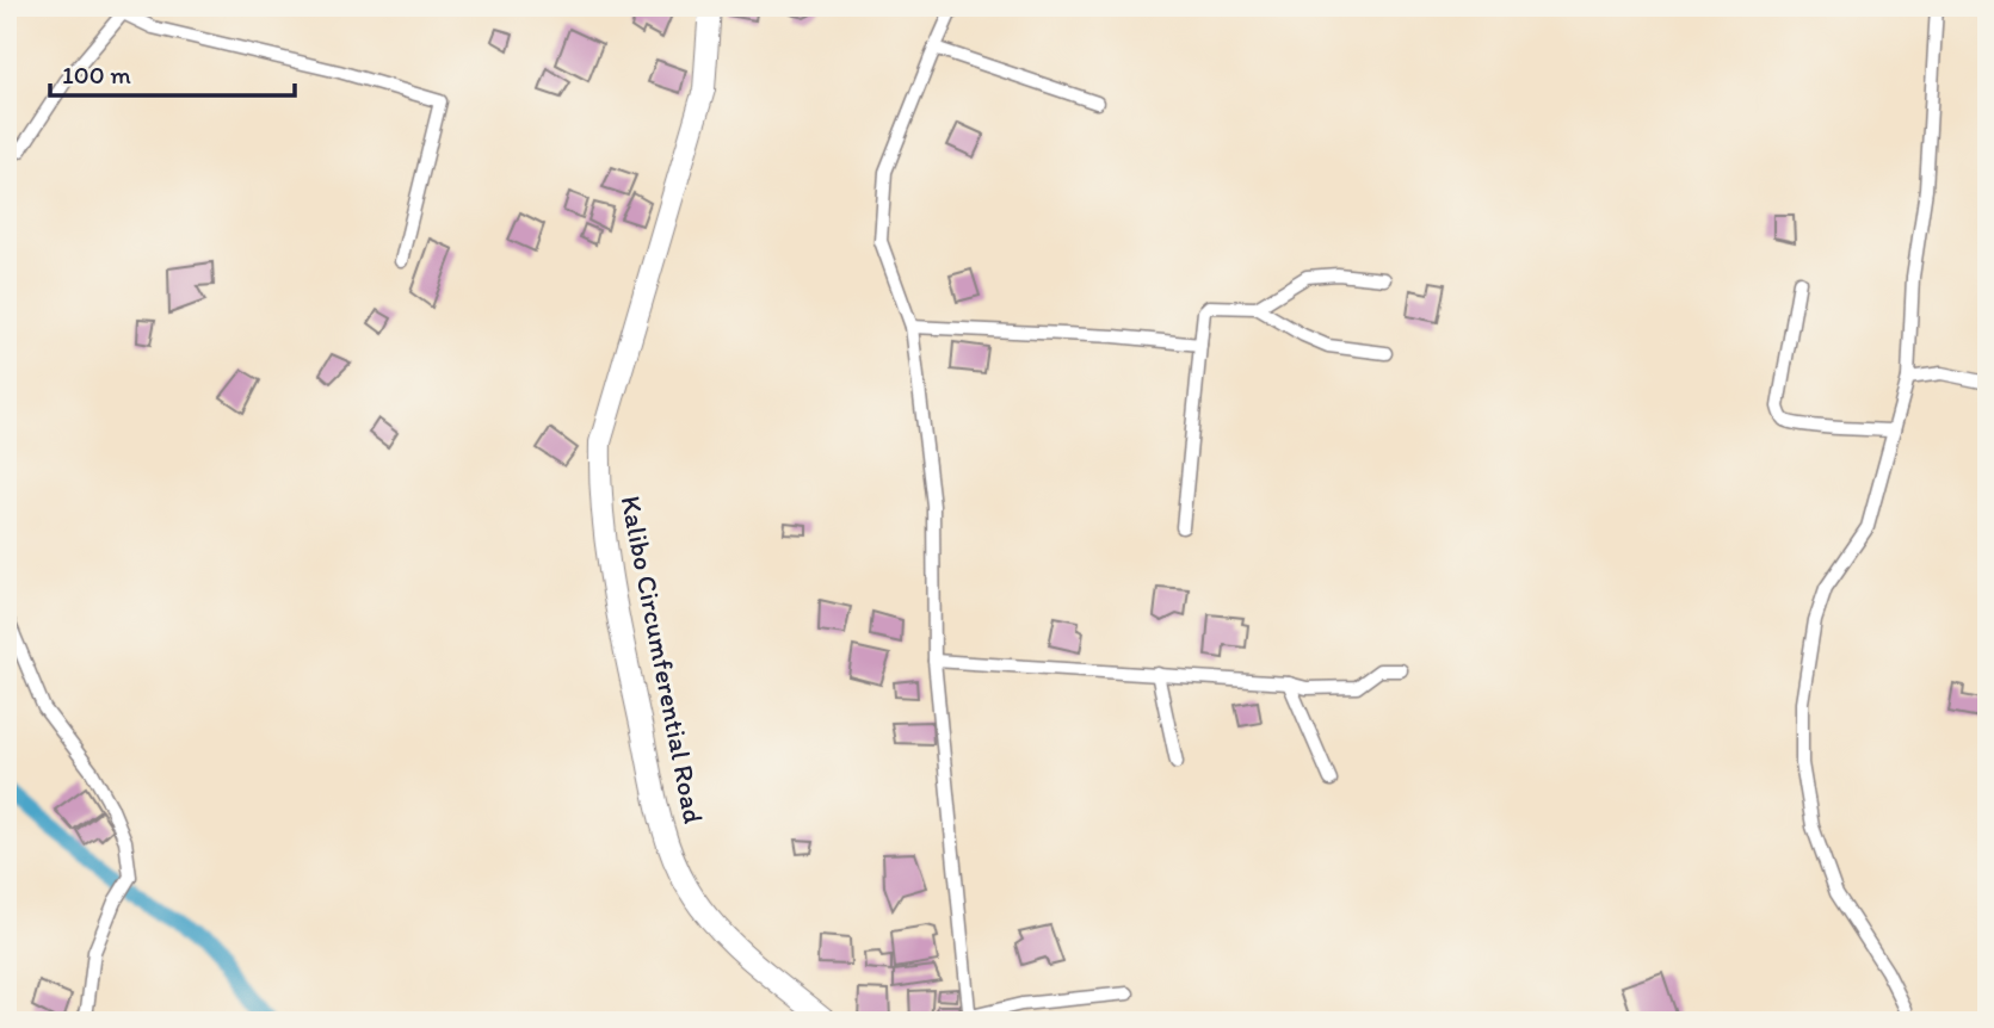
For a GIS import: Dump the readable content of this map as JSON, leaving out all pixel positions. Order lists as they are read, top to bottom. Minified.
{"streets":{"main road":["Kalibo Circumferential Road"]},"scale_bar":"100 m"}
